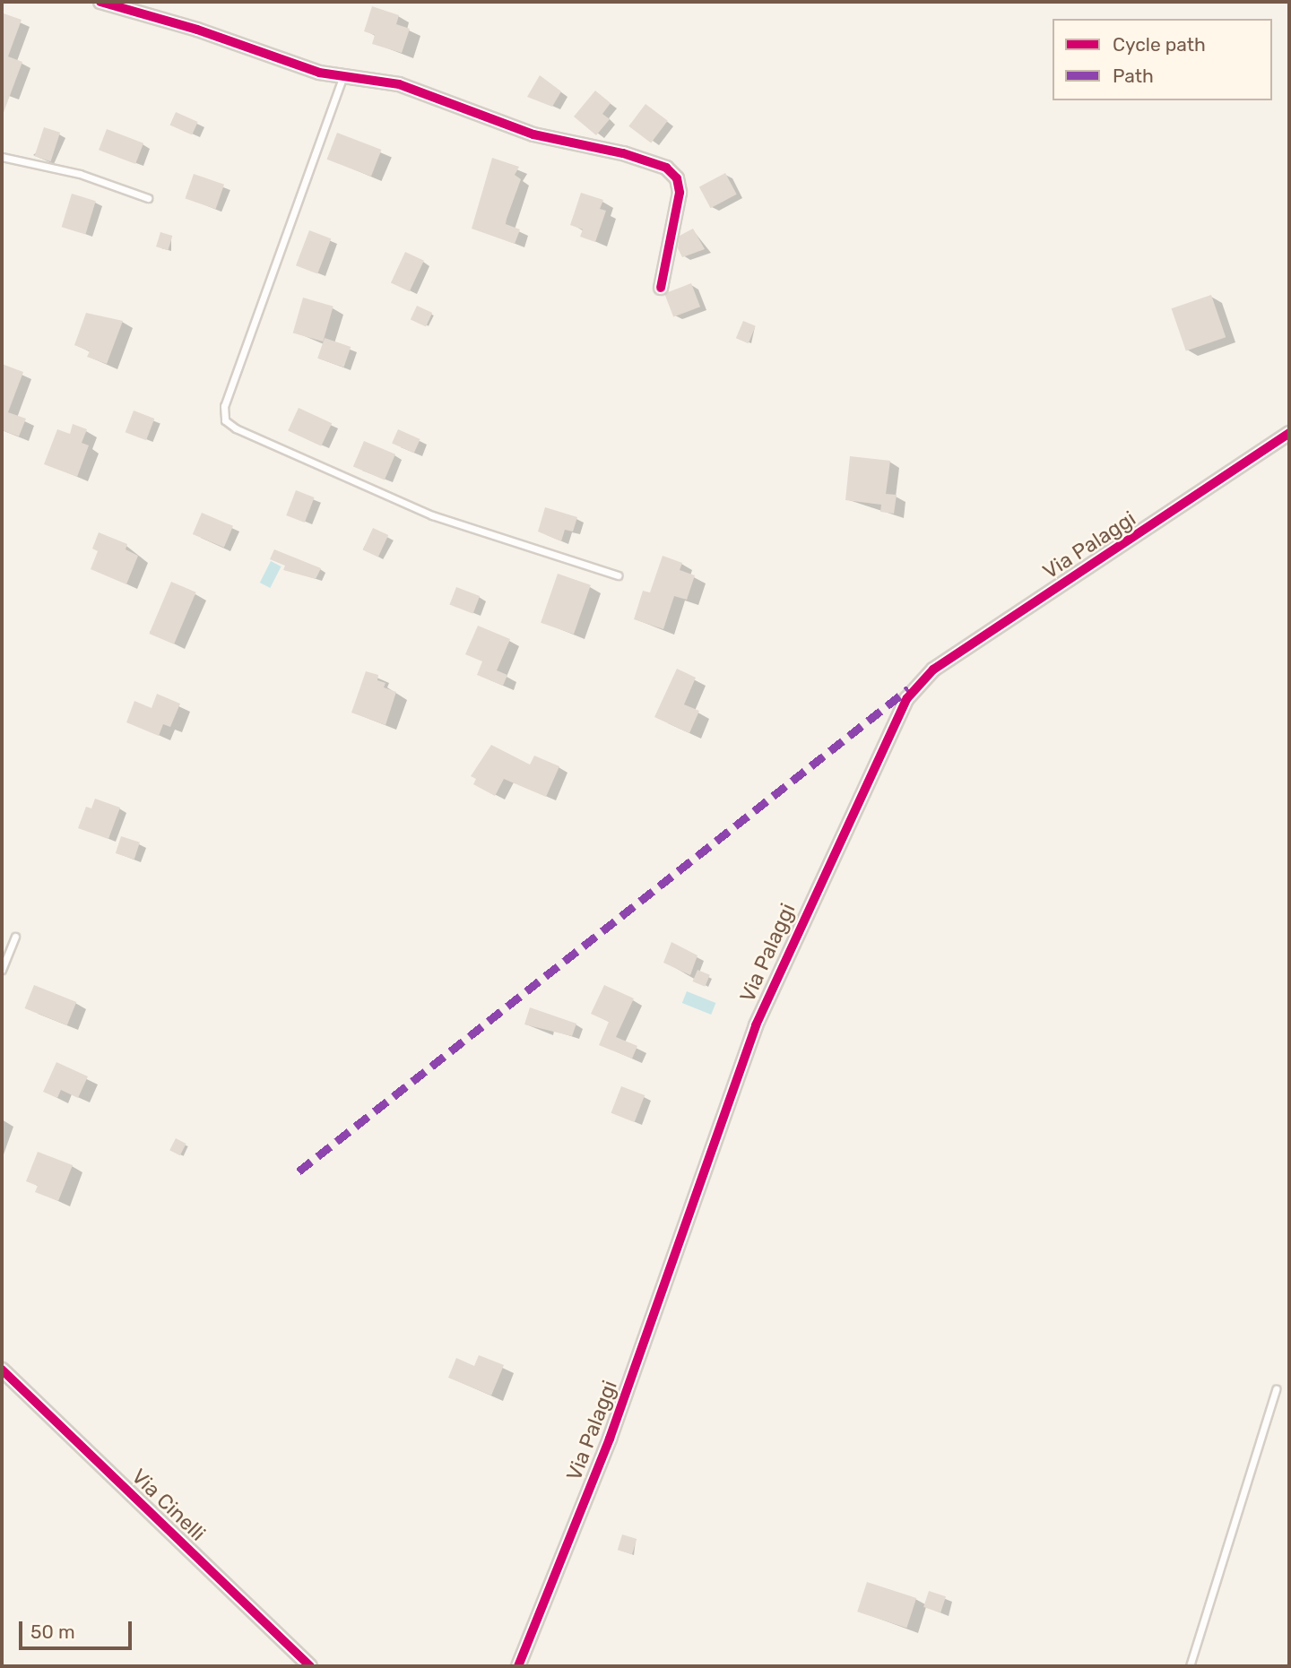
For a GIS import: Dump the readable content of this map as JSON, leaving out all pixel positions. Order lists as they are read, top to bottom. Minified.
{"streets":{"street":["Via Palaggi","Via Cinelli"]},"legend":["Cycle path","Path"],"scale_bar":"50 m"}
